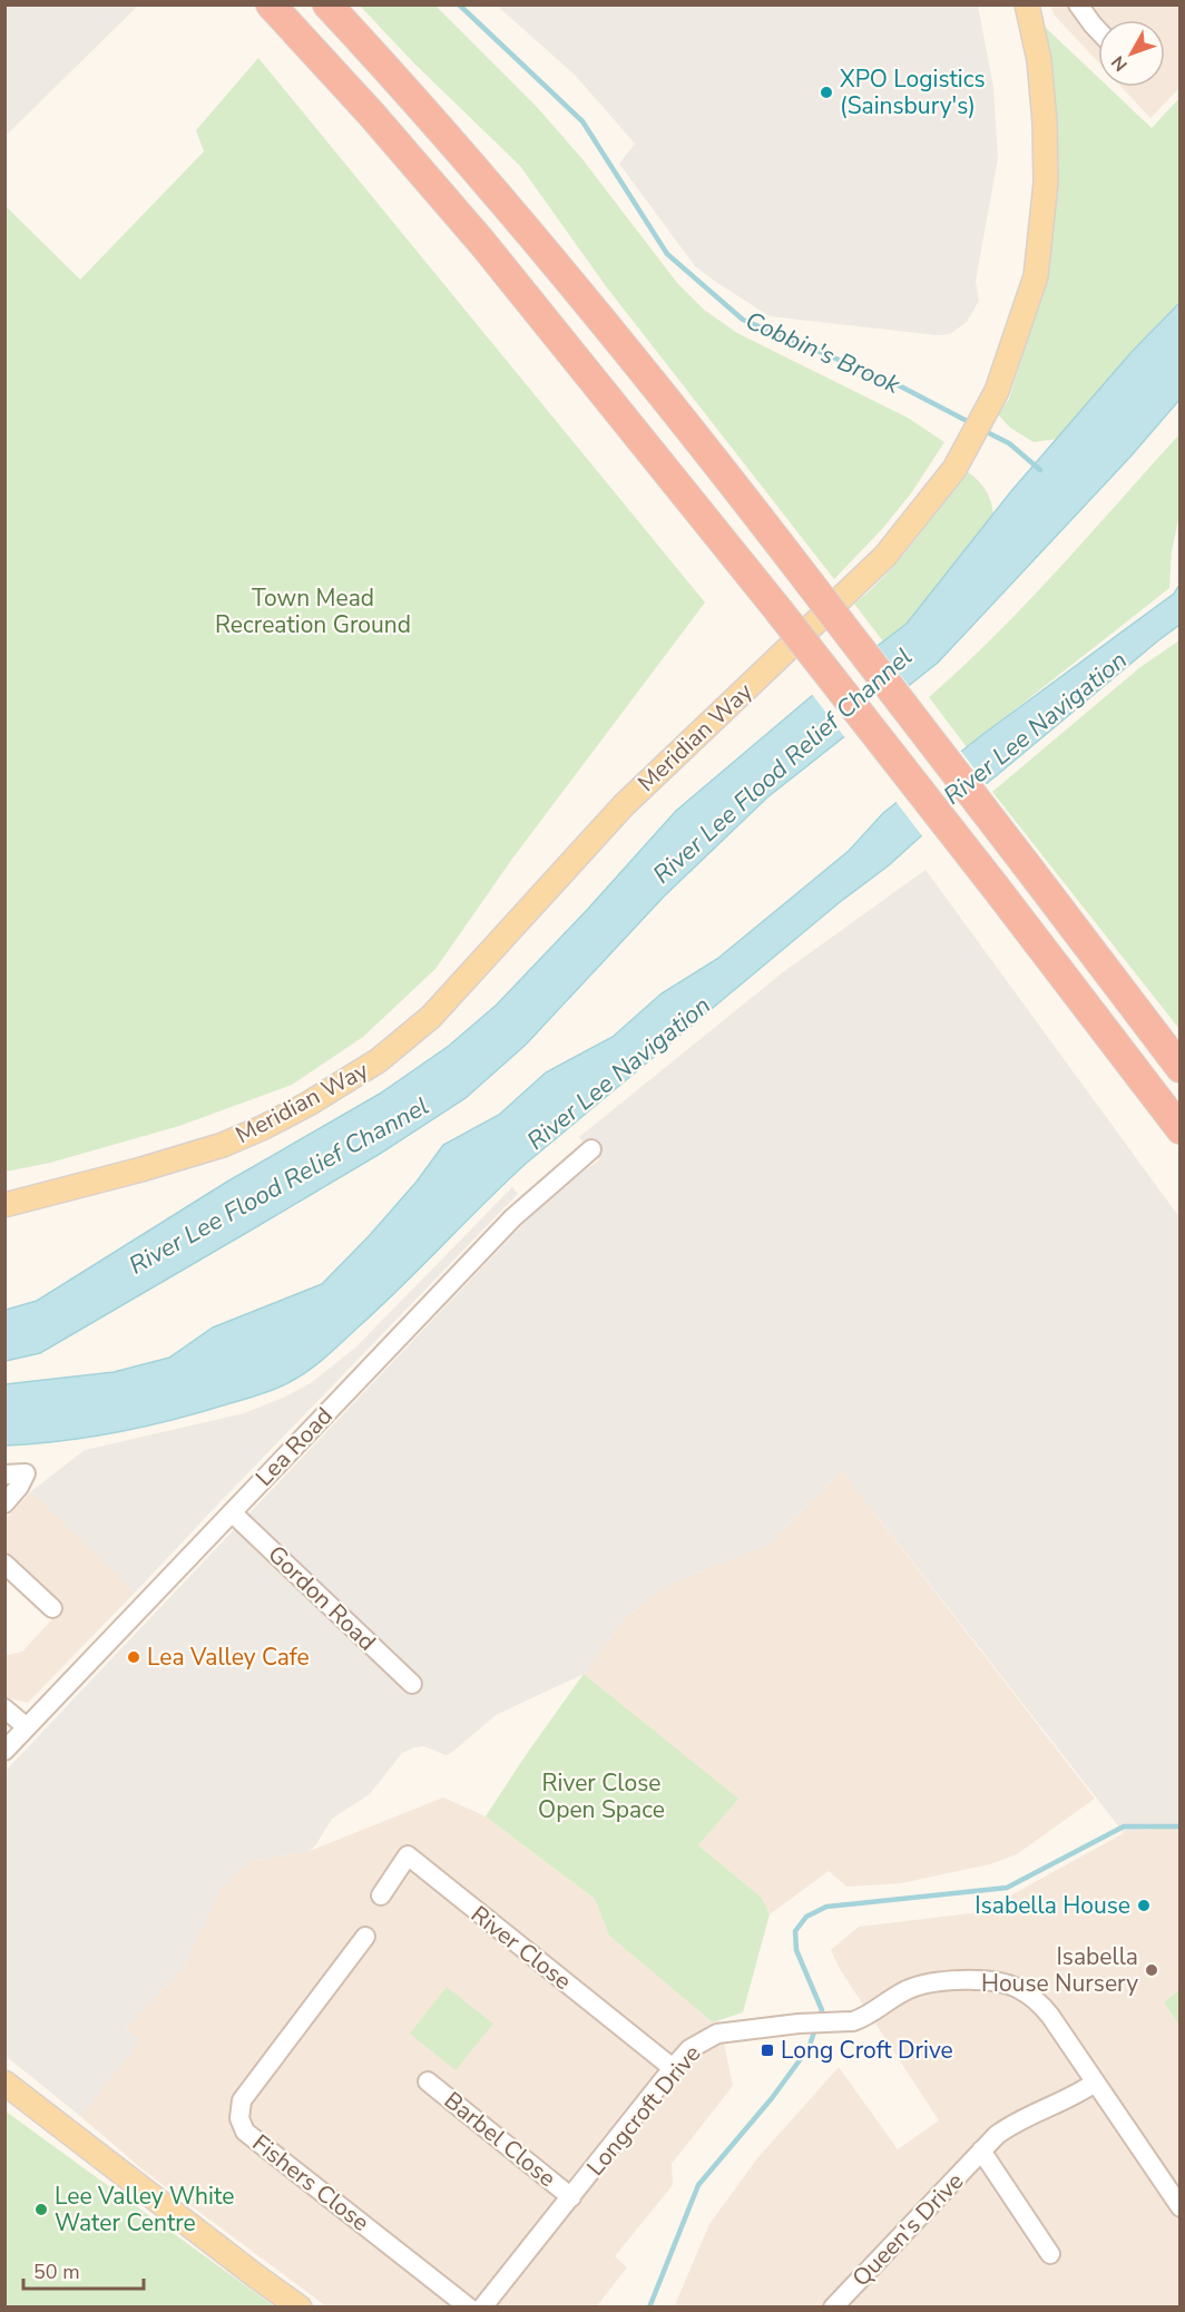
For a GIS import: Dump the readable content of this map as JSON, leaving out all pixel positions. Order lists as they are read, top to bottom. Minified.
{"streets":{"main road":["Meridian Way"],"street":["Lea Road","Gordon Road","River Close","Longcroft Drive","Barbel Close","Fishers Close","Queen's Drive"]},"crossings":[["Lea Road","Gordon Road"],["River Close","Longcroft Drive"],["Longcroft Drive","Barbel Close"],["Longcroft Drive","Queen's Drive"]],"water":["Cobbin's Brook","River Lee Navigation","River Lee Flood Relief Channel"],"parks":["Town Mead Recreation Ground","River Close Open Space"],"places":{"other":["XPO Logistics (Sainsbury's)","Lea Valley Cafe","Isabella House","Isabella House Nursery","Lee Valley White Water Centre"],"transit":["Long Croft Drive"]},"scale_bar":"50 m","north":"bottom left"}
